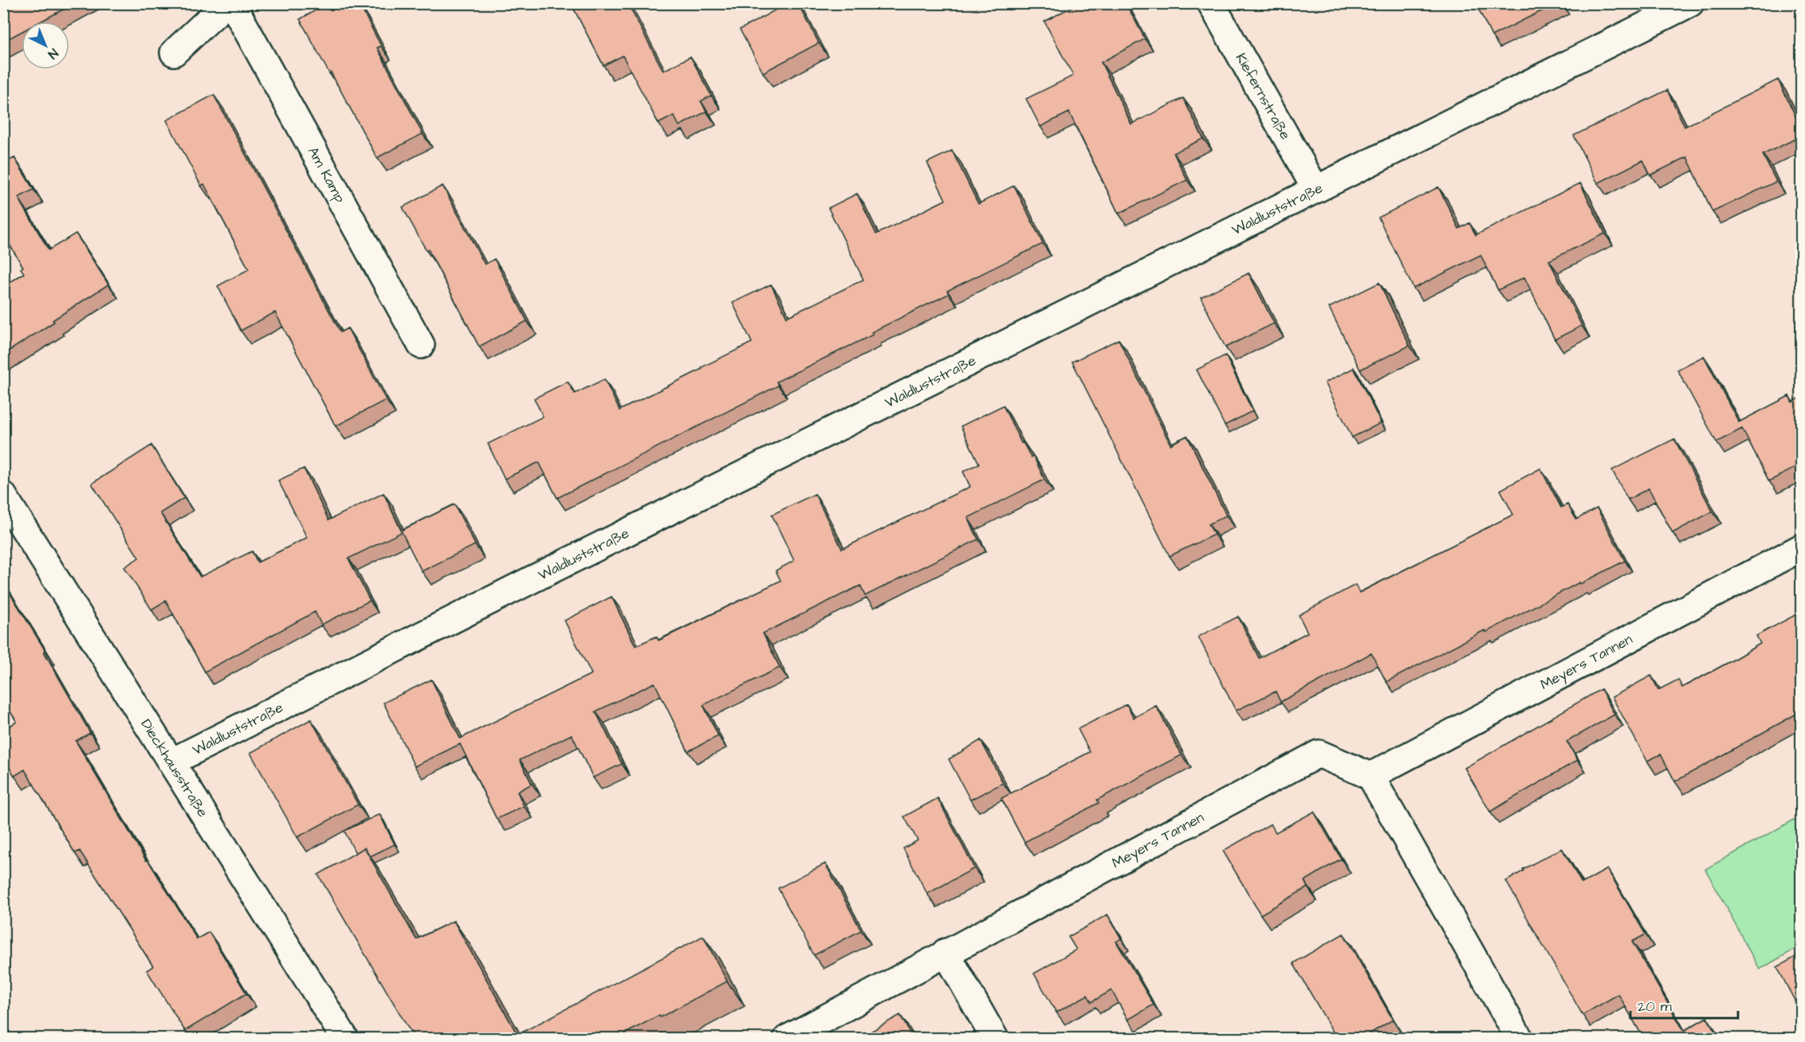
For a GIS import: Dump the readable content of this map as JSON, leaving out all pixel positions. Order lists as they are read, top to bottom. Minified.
{"streets":{"street":["Kiefernstraße","Am Kamp","Waldluststraße","Meyers Tannen","Dieckhausstraße"]},"crossings":[["Kiefernstraße","Waldluststraße"],["Waldluststraße","Dieckhausstraße"]],"scale_bar":"20 m","north":"bottom right"}
